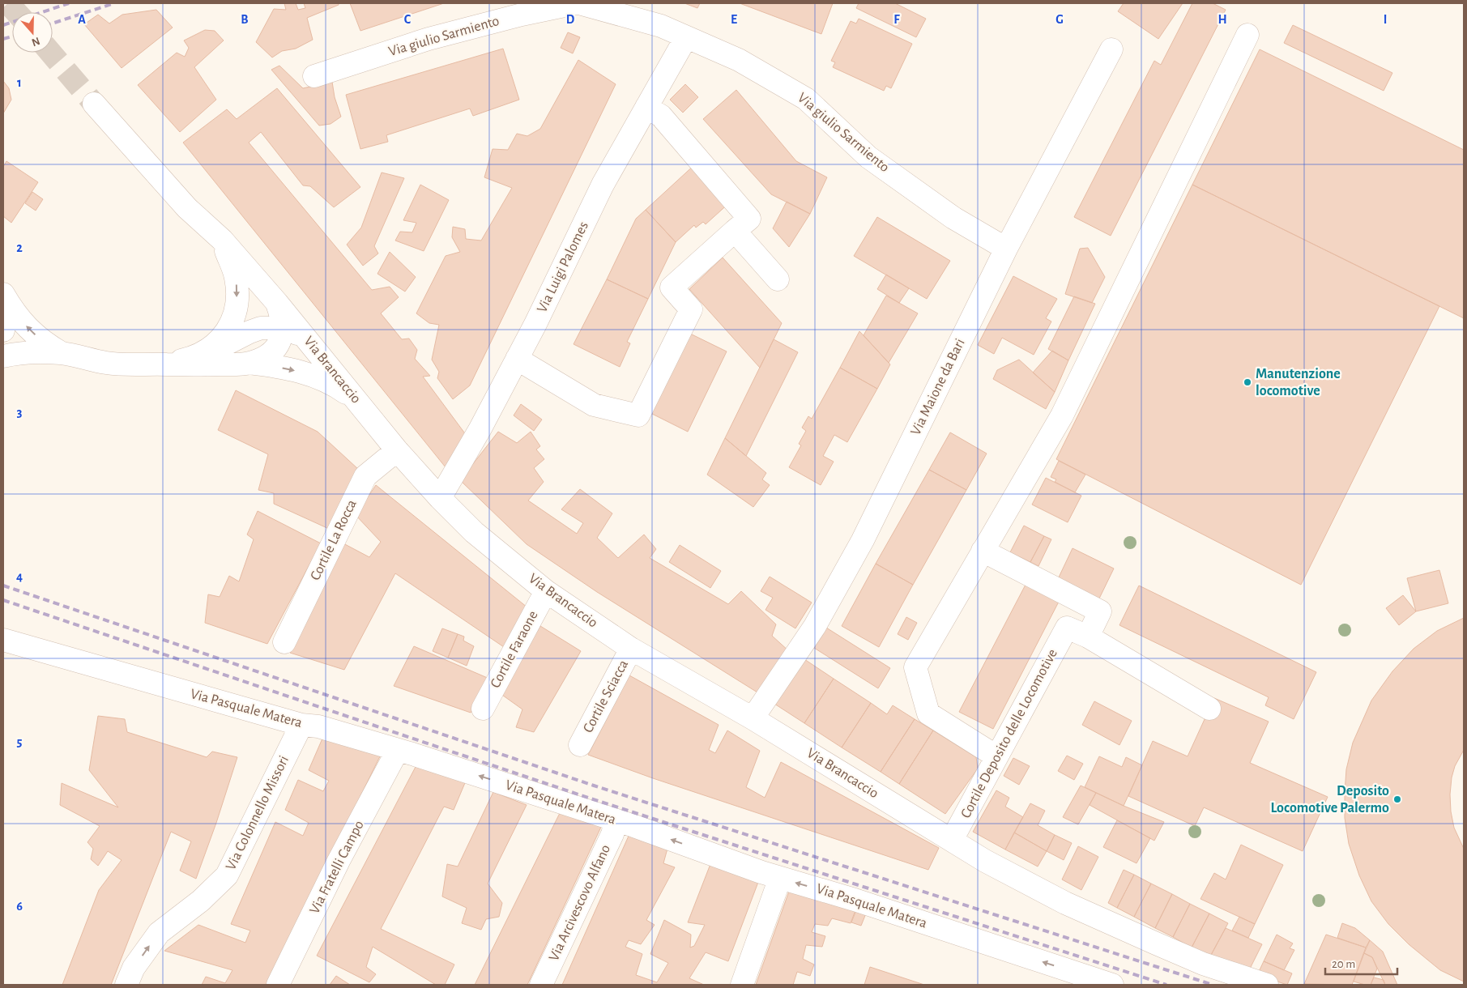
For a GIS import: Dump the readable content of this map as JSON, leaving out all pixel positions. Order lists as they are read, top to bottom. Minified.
{"streets":{"street":["Via giulio Sarmiento","Via Luigi Palomes","Via Brancaccio","Via Maione da Bari","Cortile La Rocca","Cortile Faraone","Cortile Sciacca","Via Pasquale Matera","Cortile Deposito delle Locomotive","Via Colonnello Missori","Via Fratelli Campo","Via Arcivescovo Alfano"]},"crossings":[["Via giulio Sarmiento","Via Luigi Palomes"],["Via giulio Sarmiento","Via Maione da Bari"],["Via Luigi Palomes","Via Brancaccio"],["Via Brancaccio","Via Maione da Bari"],["Via Brancaccio","Cortile La Rocca"],["Via Brancaccio","Cortile Faraone"],["Via Brancaccio","Cortile Sciacca"],["Via Brancaccio","Cortile Deposito delle Locomotive"],["Via Pasquale Matera","Via Colonnello Missori"],["Via Pasquale Matera","Via Fratelli Campo"],["Via Pasquale Matera","Via Arcivescovo Alfano"]],"one_way":["Via Pasquale Matera","Via Colonnello Missori"],"places":["Manutenzione locomotive","Deposito Locomotive Palermo"],"scale_bar":"20 m","north":"bottom","grid":{"columns":["A","B","C","D","E","F","G","H","I"],"rows":["1","2","3","4","5","6"]}}
